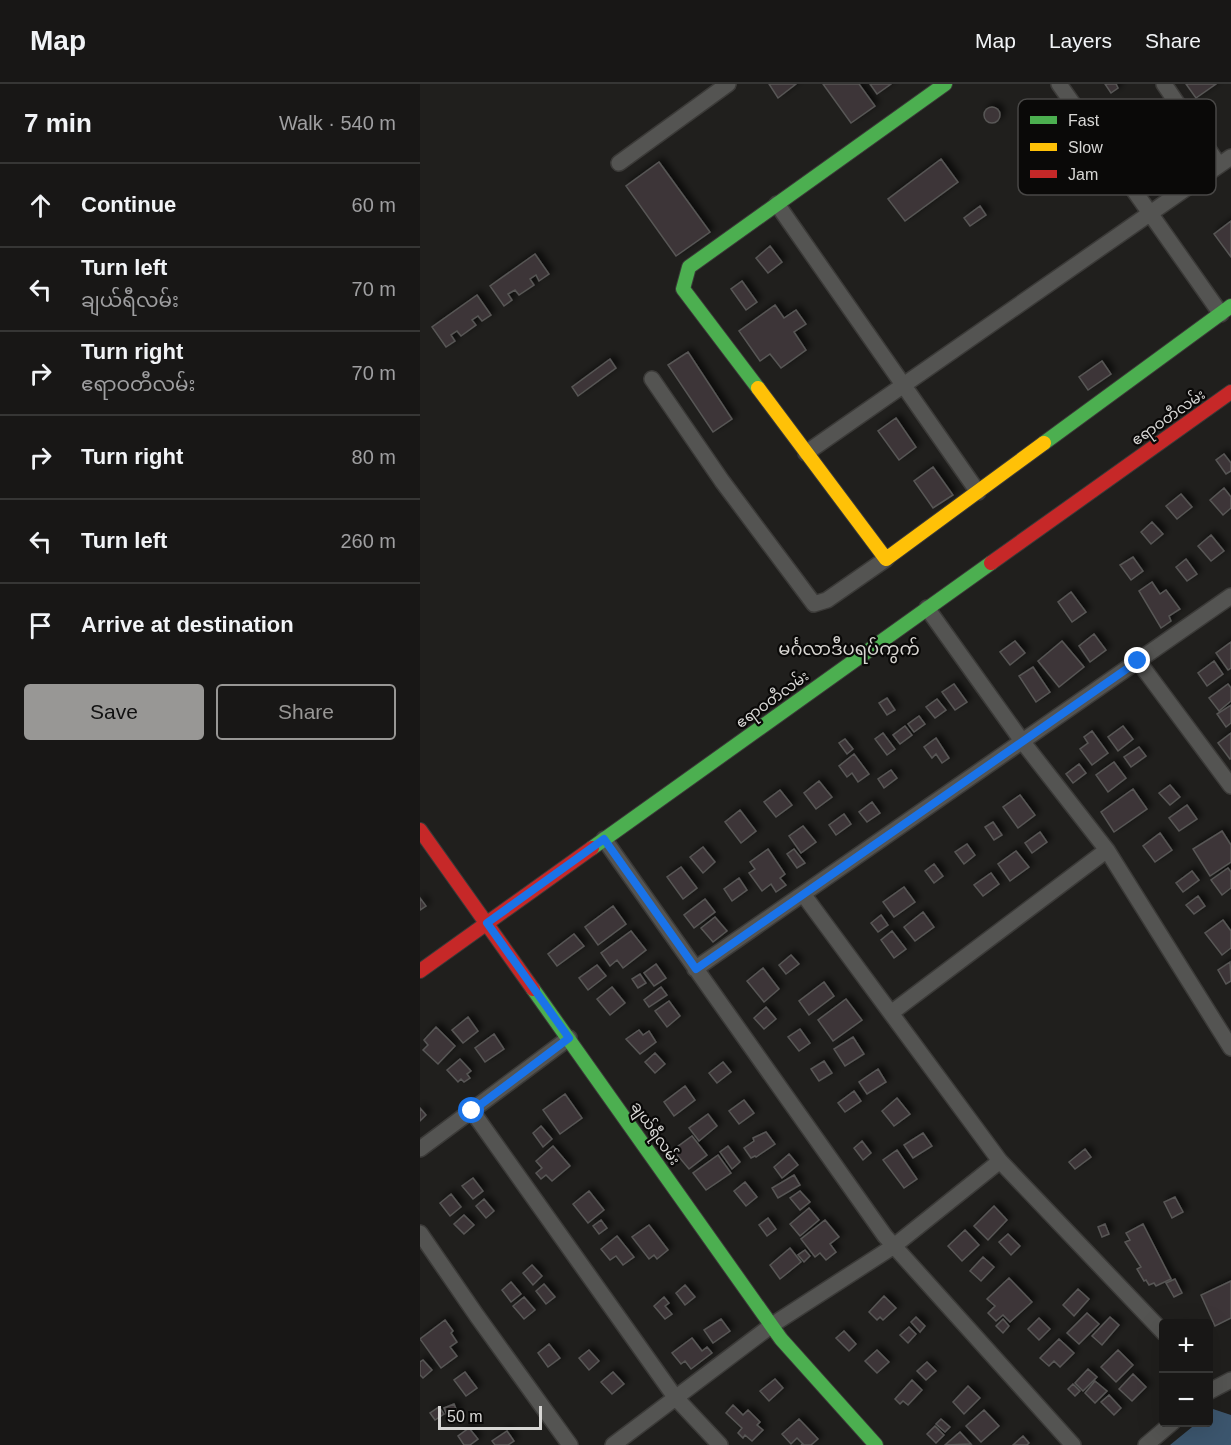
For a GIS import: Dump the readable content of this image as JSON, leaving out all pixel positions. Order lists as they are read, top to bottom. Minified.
{"streets":{"street":["ဧရာဝတီလမ်း","ချယ်ရီလမ်း"]},"crossings":[["ဧရာဝတီလမ်း","ချယ်ရီလမ်း"]],"districts":["မင်္ဂလာဒီပရပ်ကွက်"],"legend":["Fast","Slow","Jam"],"scale_bar":"50 m","page":{"header":"Map","nav":["Map","Layers","Share"],"heading":["7 min","Walk · 540 m"],"list":[["Continue","60 m"],["Turn left","ချယ်ရီလမ်း","70 m"],["Turn right","ဧရာဝတီလမ်း","70 m"],["Turn right","80 m"],["Turn left","260 m"],"Arrive at destination"],"buttons":["Save","Share"],"map_buttons":["+","−"],"scale":"50 m"}}
